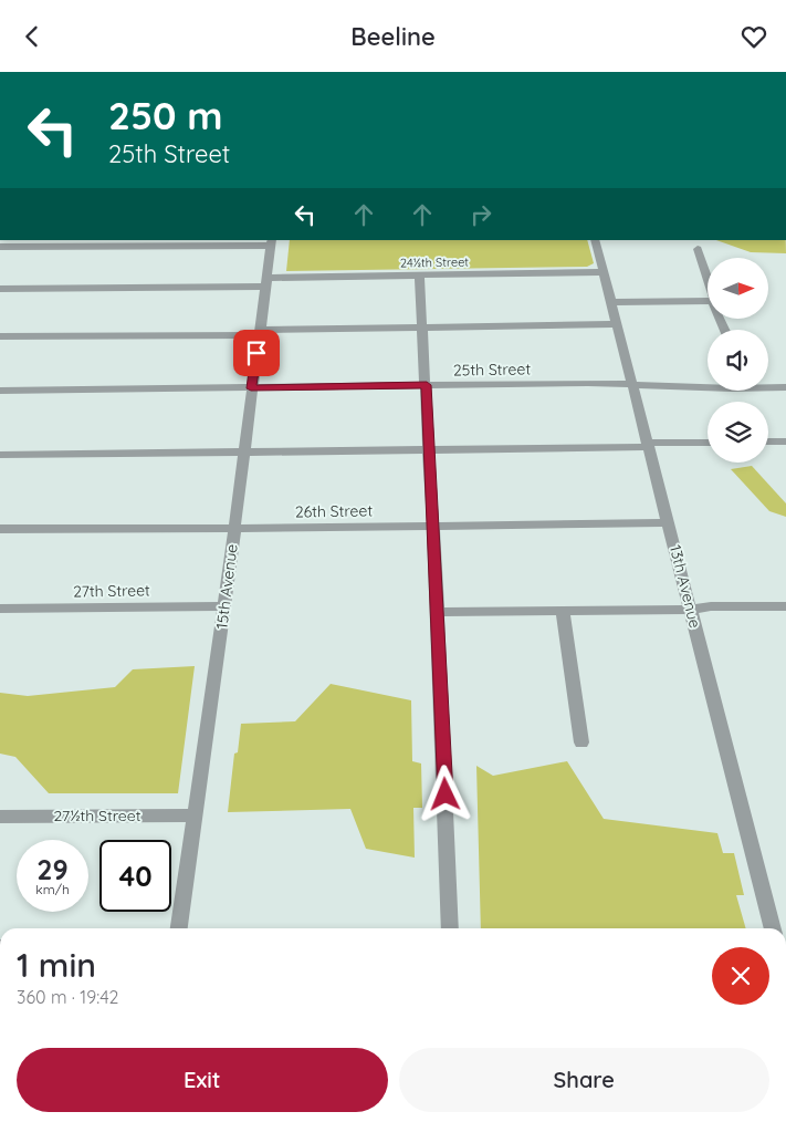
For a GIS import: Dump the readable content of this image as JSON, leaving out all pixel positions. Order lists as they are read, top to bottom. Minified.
{"streets":{"street":["24½th Street","25th Street","26th Street","15th Avenue","13th Avenue","27th Street","27½th Street"]},"crossings":[["24½th Street","15th Avenue"],["24½th Street","13th Avenue"],["25th Street","15th Avenue"],["25th Street","13th Avenue"],["26th Street","15th Avenue"],["26th Street","13th Avenue"],["15th Avenue","27th Street"],["15th Avenue","27½th Street"]],"north":"right","page":{"header":"Beeline","turn":["250 m","25th Street"],"speed":"29 km/h","limit":"40","heading":["1 min","360 m · 19:42"],"buttons":["Exit","Share"]}}
